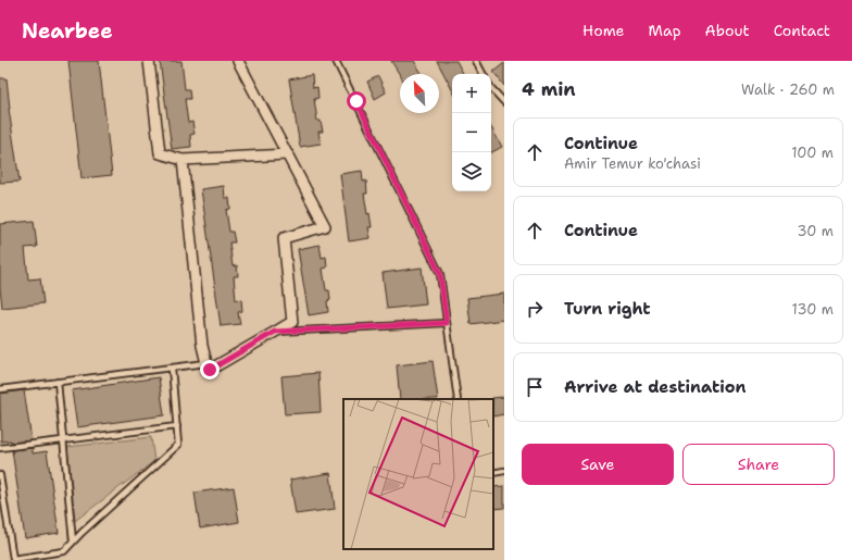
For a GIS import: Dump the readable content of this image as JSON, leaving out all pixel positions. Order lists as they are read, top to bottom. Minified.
{"north":"top left","page":{"header":"Nearbee","nav":["Home","Map","About","Contact"],"heading":["4 min","Walk · 260 m"],"map_buttons":["+","−"],"list":[["Continue","Amir Temur ko'chasi","100 m"],["Continue","30 m"],["Turn right","130 m"],"Arrive at destination"],"buttons":["Save","Share"]}}
